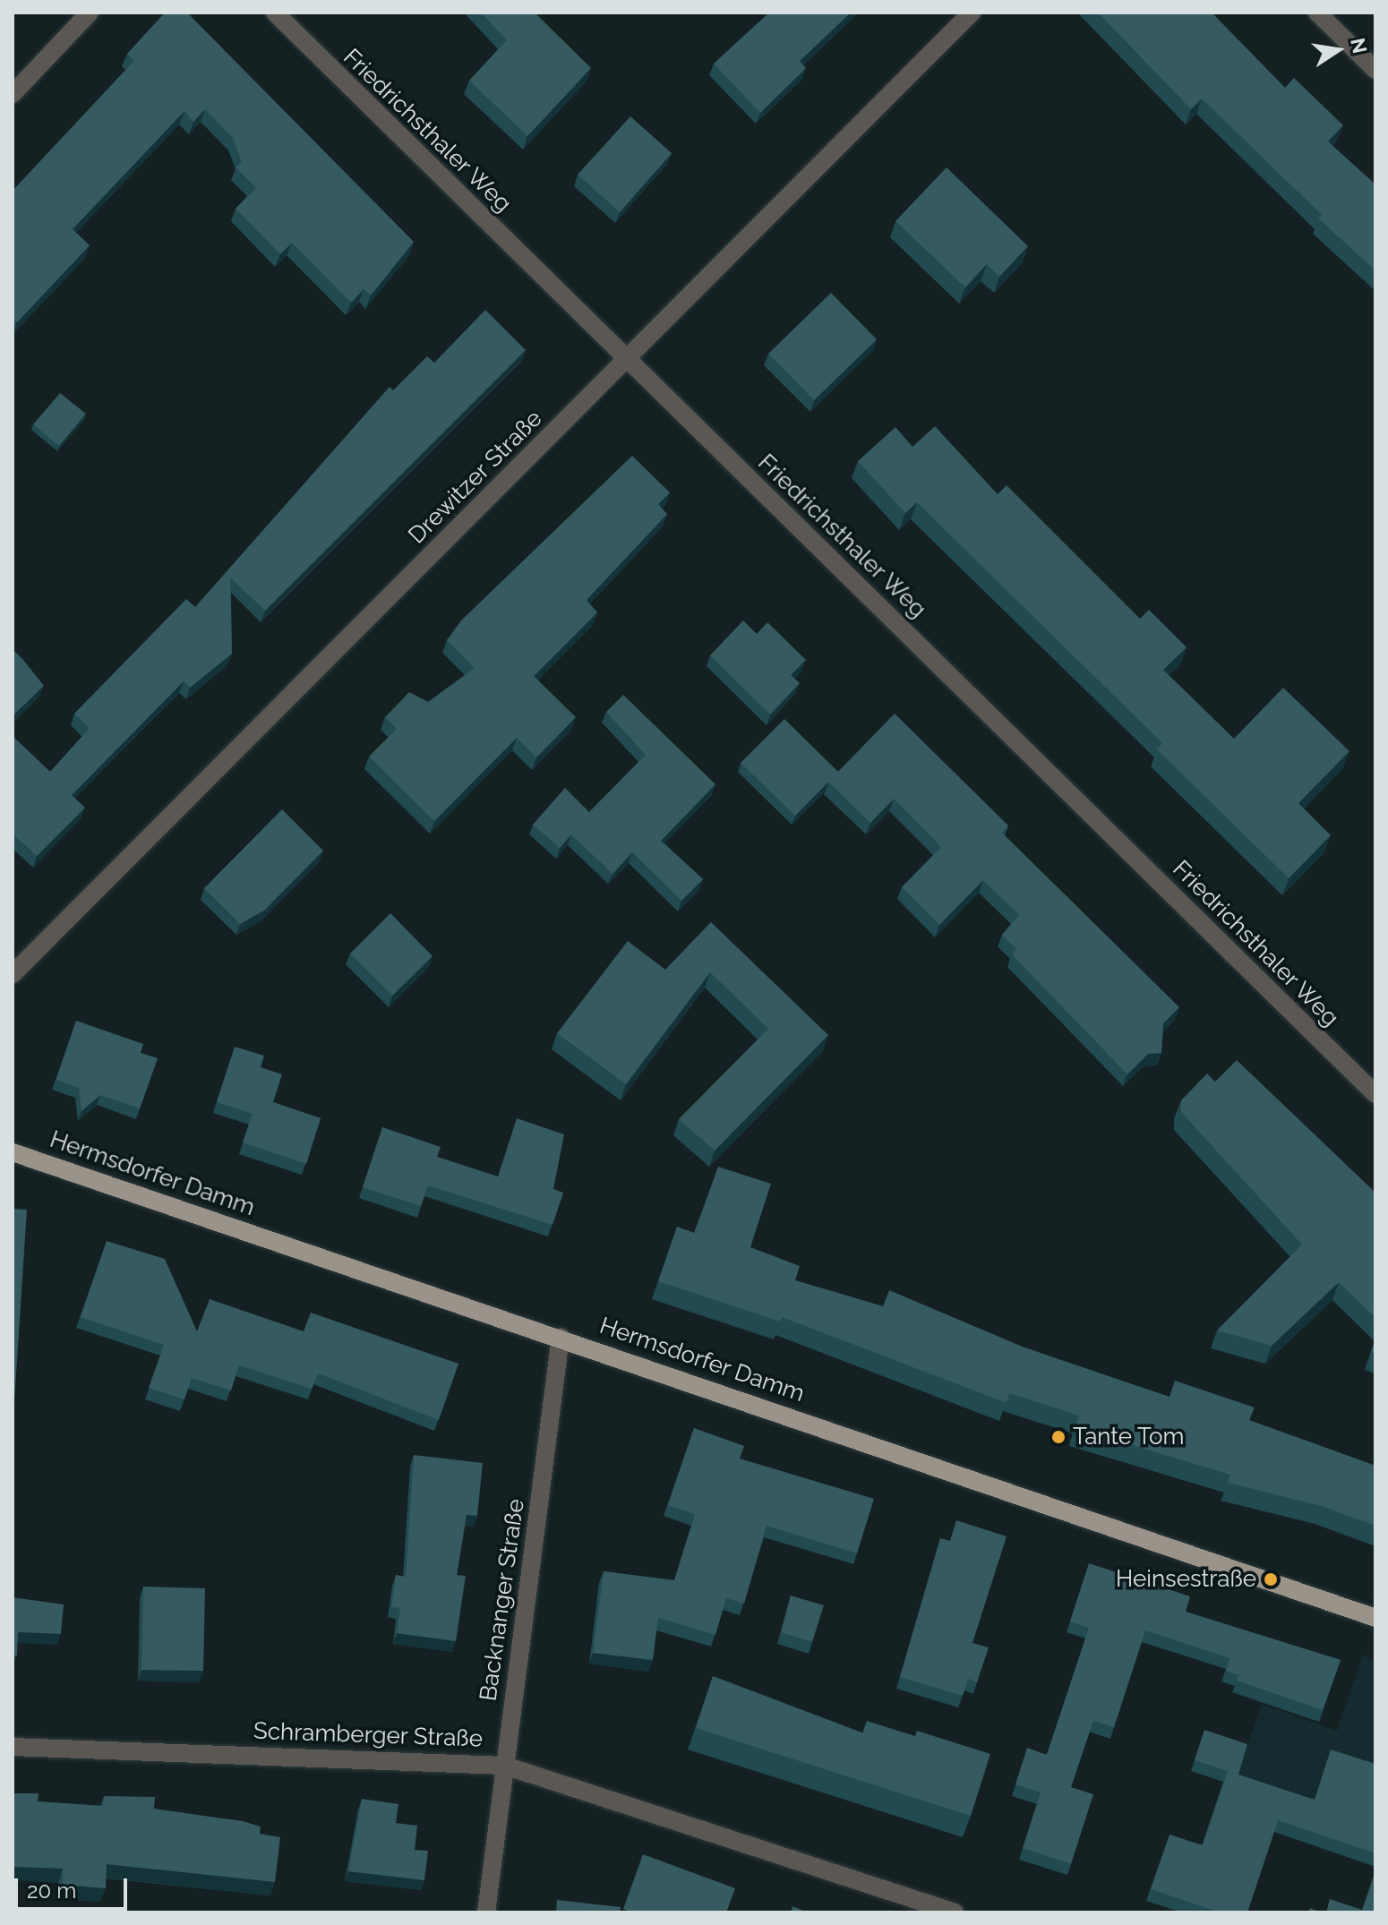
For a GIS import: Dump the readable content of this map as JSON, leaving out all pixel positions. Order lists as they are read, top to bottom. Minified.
{"streets":{"main road":["Hermsdorfer Damm"],"street":["Friedrichsthaler Weg","Drewitzer Straße","Backnanger Straße","Schramberger Straße"]},"crossings":[["Friedrichsthaler Weg","Drewitzer Straße"],["Hermsdorfer Damm","Backnanger Straße"],["Backnanger Straße","Schramberger Straße"]],"places":["Tante Tom","Heinsestraße"],"scale_bar":"20 m","north":"right"}
